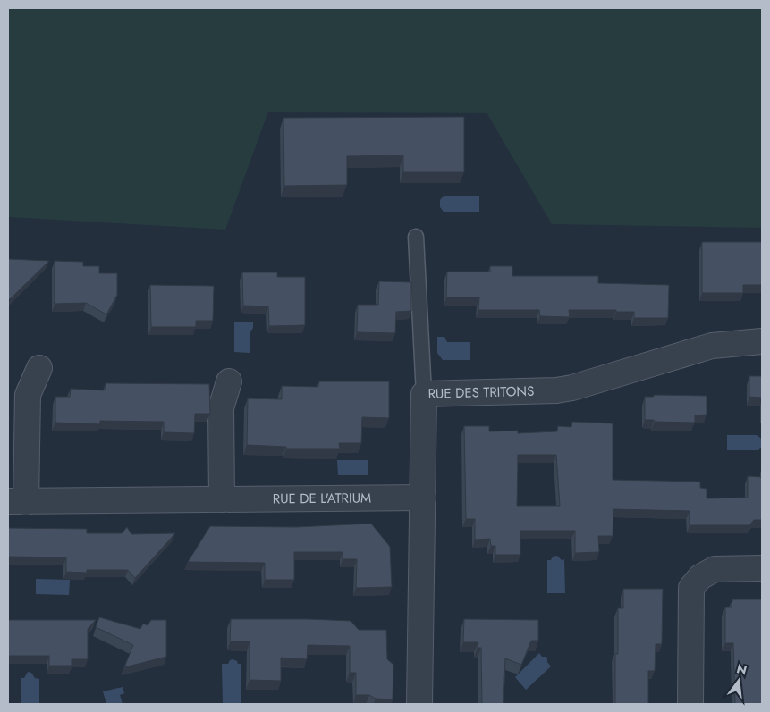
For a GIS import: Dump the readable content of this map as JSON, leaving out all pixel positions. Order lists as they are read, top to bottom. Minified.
{"streets":{"street":["RUE DES TRITONS","RUE DE L'ATRIUM"]},"crossings":[["RUE DES TRITONS","RUE DE L'ATRIUM"]],"north":"top"}
